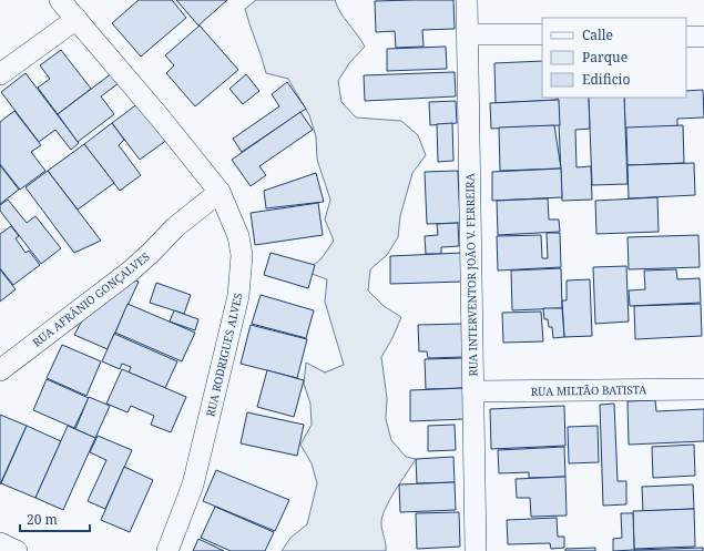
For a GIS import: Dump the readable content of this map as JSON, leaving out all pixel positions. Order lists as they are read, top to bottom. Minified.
{"streets":{"street":["RUA INTERVENTOR JOÃO V. FERREIRA","RUA AFRÂNIO GONÇALVES","RUA RODRIGUES ALVES","RUA MILTÃO BATISTA"]},"crossings":[["RUA INTERVENTOR JOÃO V. FERREIRA","RUA MILTÃO BATISTA"],["RUA AFRÂNIO GONÇALVES","RUA RODRIGUES ALVES"]],"legend":["Calle","Parque","Edificio"],"scale_bar":"20 m"}
